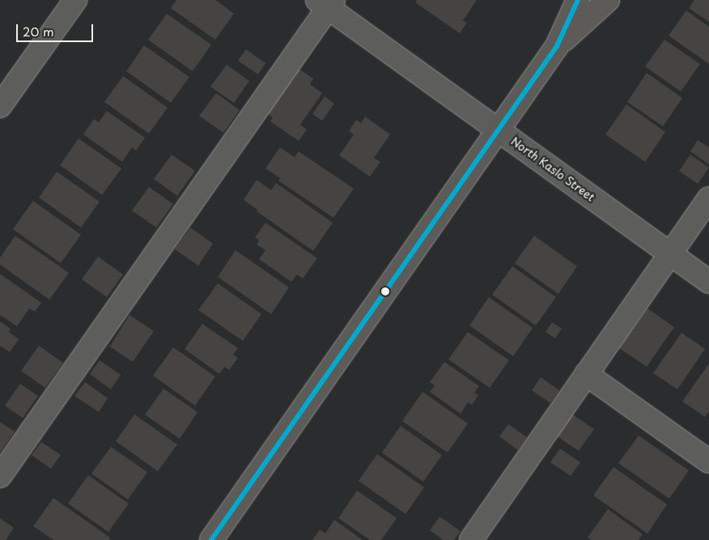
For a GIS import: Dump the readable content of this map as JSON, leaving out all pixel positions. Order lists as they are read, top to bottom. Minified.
{"streets":{"street":["North Kaslo Street"]},"scale_bar":"20 m"}
